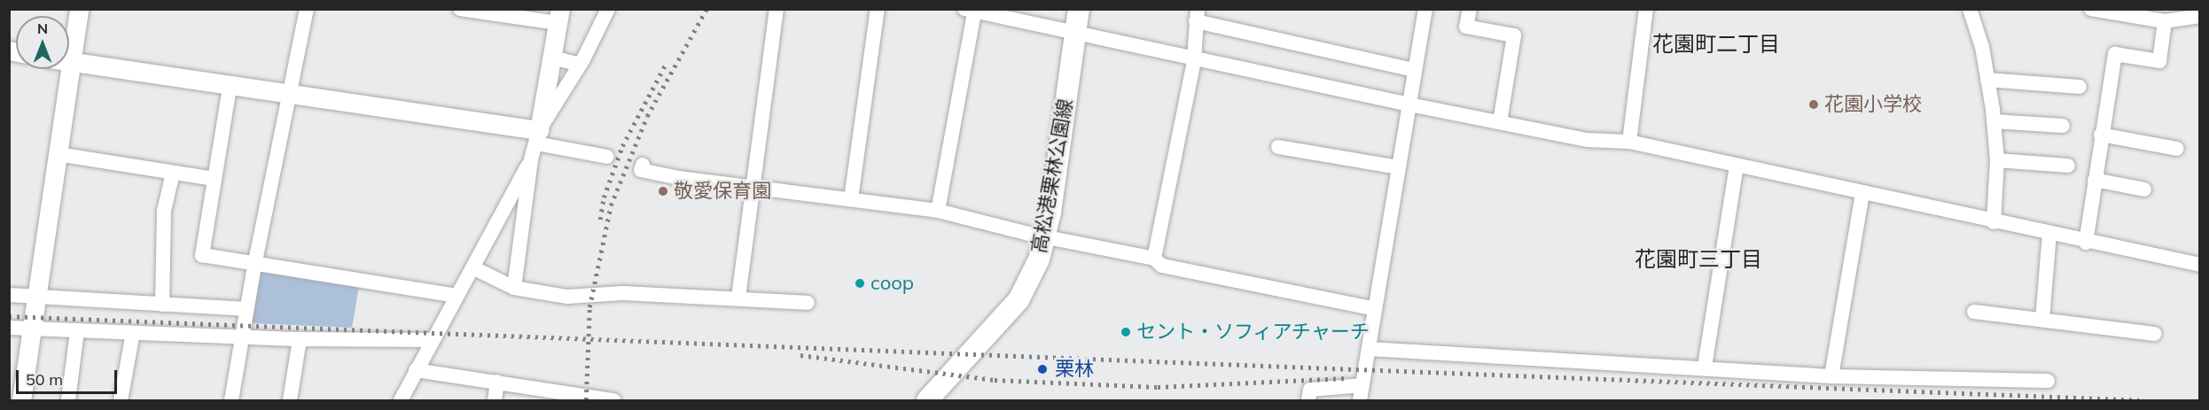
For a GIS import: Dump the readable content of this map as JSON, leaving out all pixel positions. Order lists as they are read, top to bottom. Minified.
{"streets":{"main road":["高松港栗林公園線"]},"districts":["花園町二丁目","花園町三丁目"],"places":["花園小学校","敬愛保育園","coop","セント・ソフィアチャーチ","栗林"],"scale_bar":"50 m","north":"top"}
